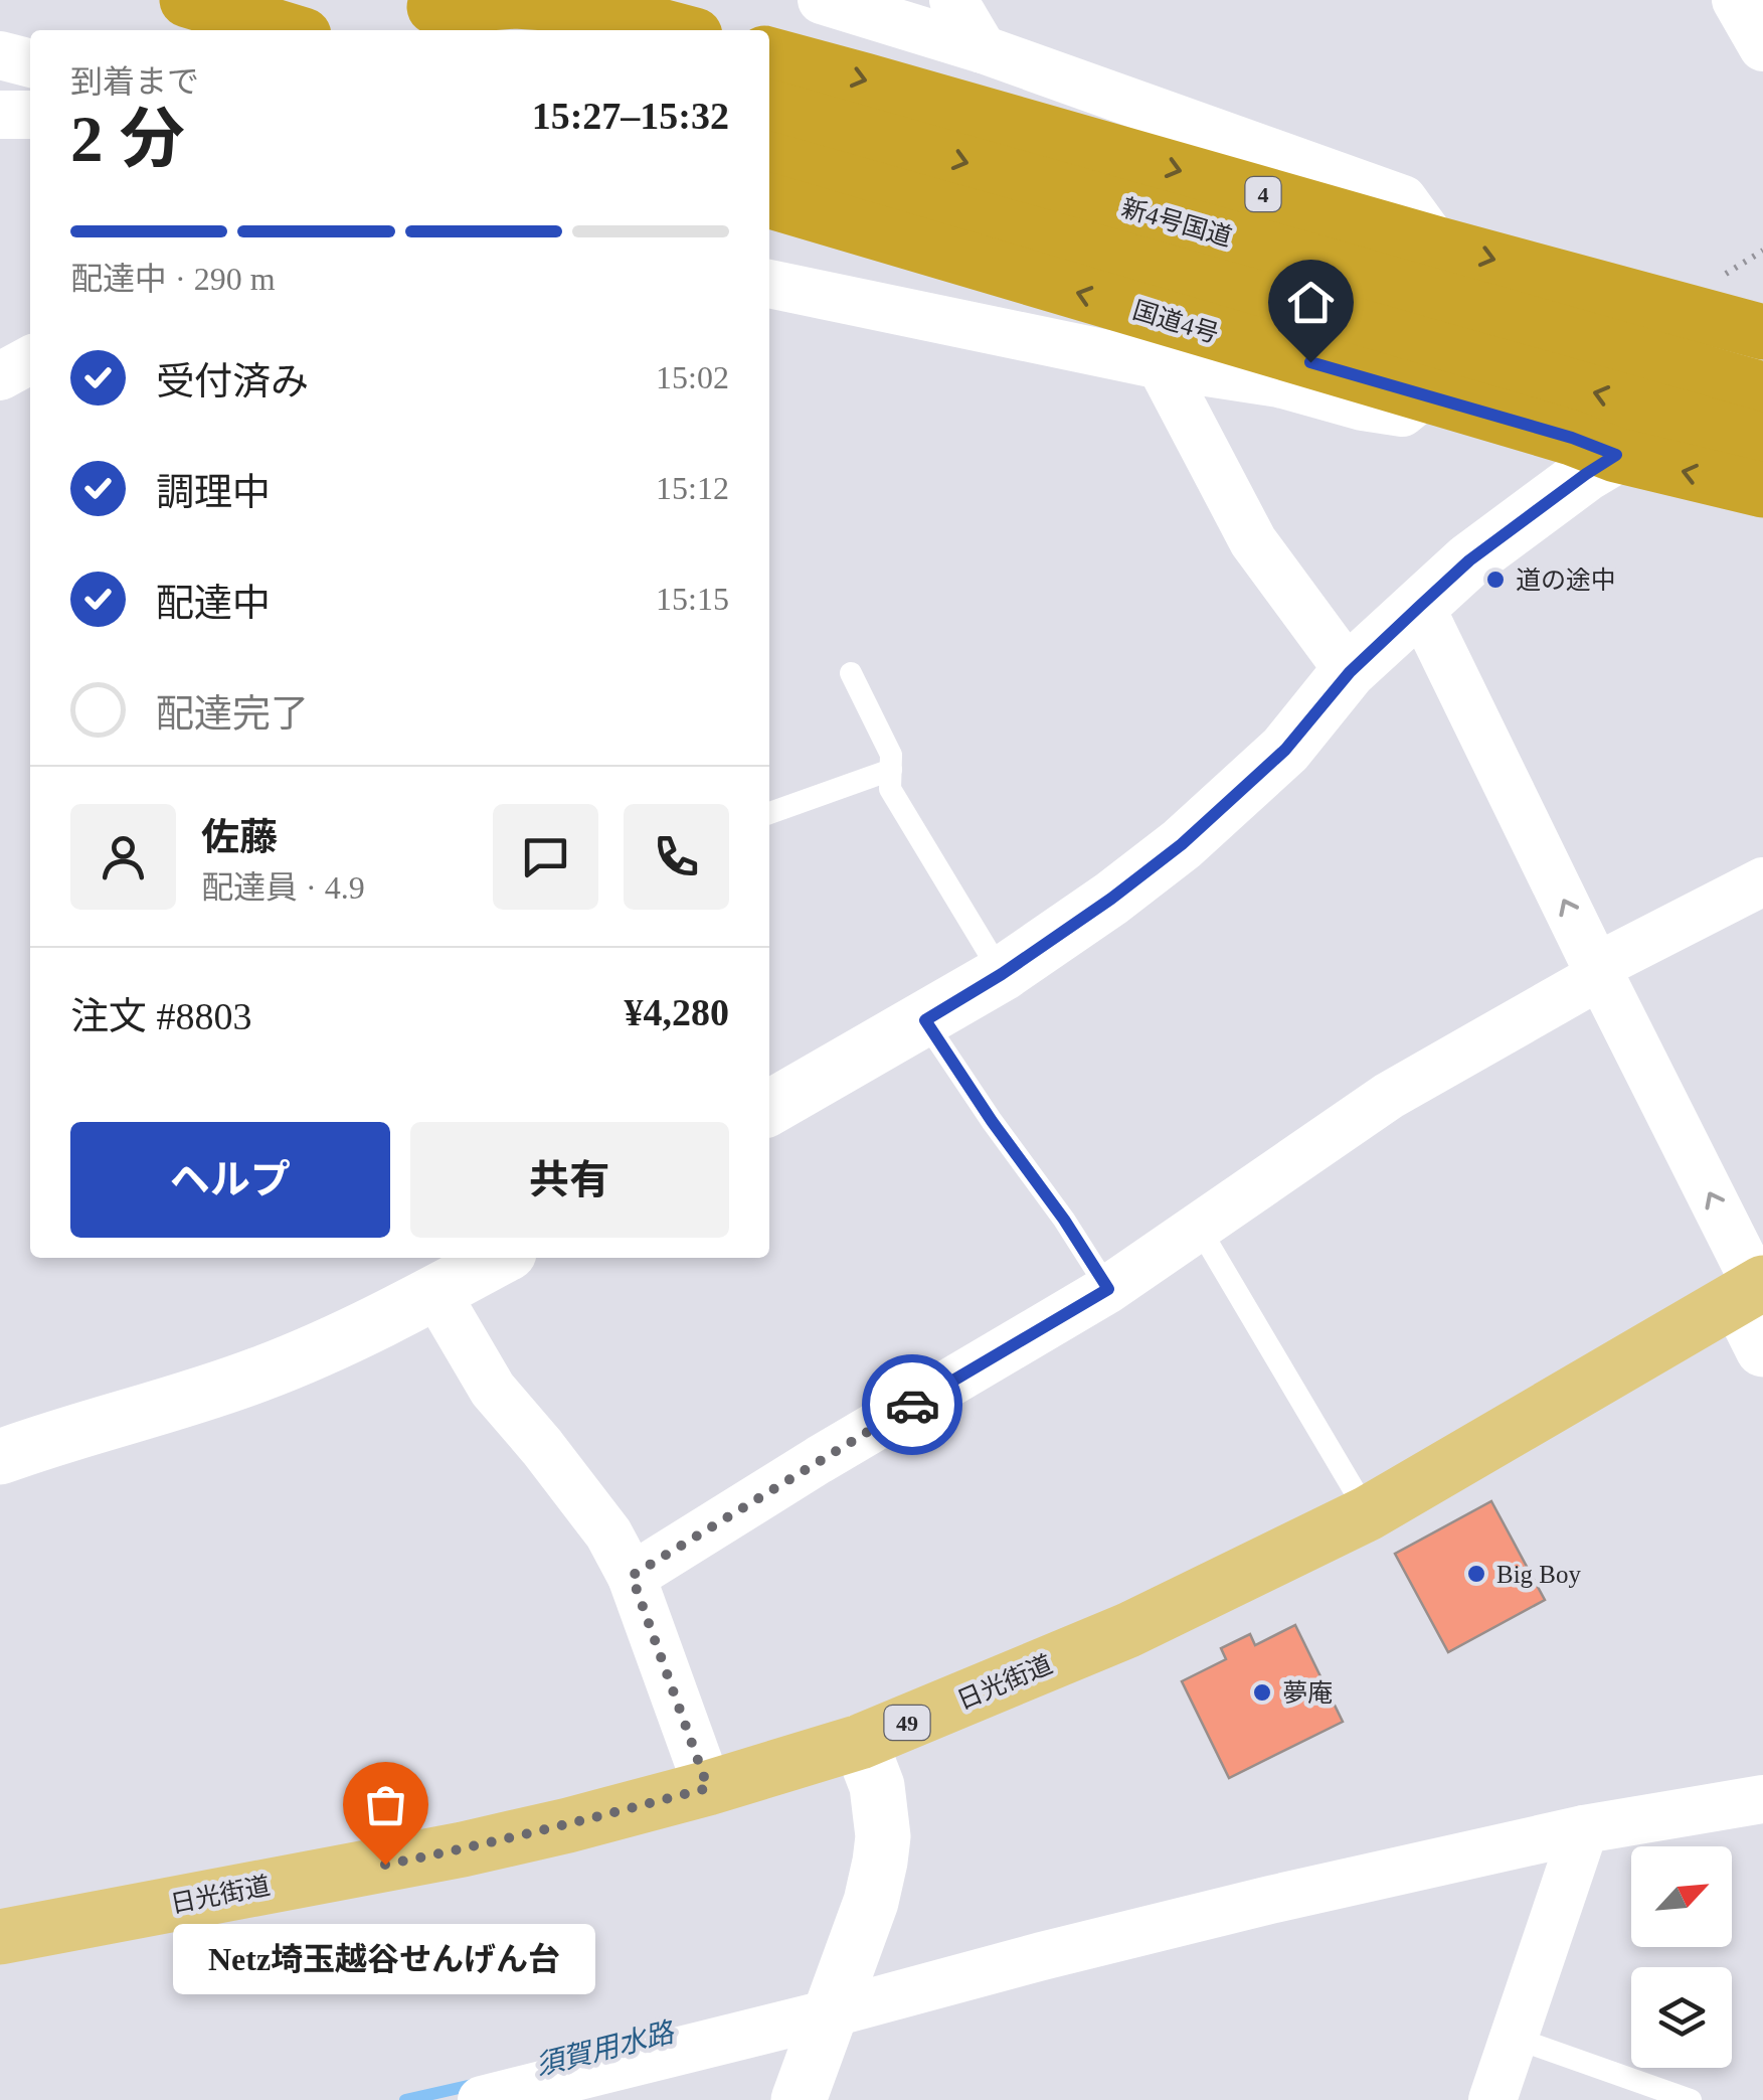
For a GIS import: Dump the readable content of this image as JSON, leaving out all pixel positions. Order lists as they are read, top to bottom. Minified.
{"streets":{"highway":["4","新4号国道","国道4号"],"main road":["日光街道","49"]},"water":["須賀用水路"],"places":["道の途中","Big Boy","夢庵","Netz埼玉越谷せんげん台"],"north":"top right","page":{"heading":["2 分","到着まで","15:27–15:32"],"panel":["佐藤","配達員 · 4.9","注文 #8803","¥4,280"],"bar":"配達中 · 290 m","list":[["受付済み","15:02"],["調理中","15:12"],["配達中","15:15"],"配達完了"],"buttons":["ヘルプ","共有"],"bubble":"Netz埼玉越谷せんげん台"}}
